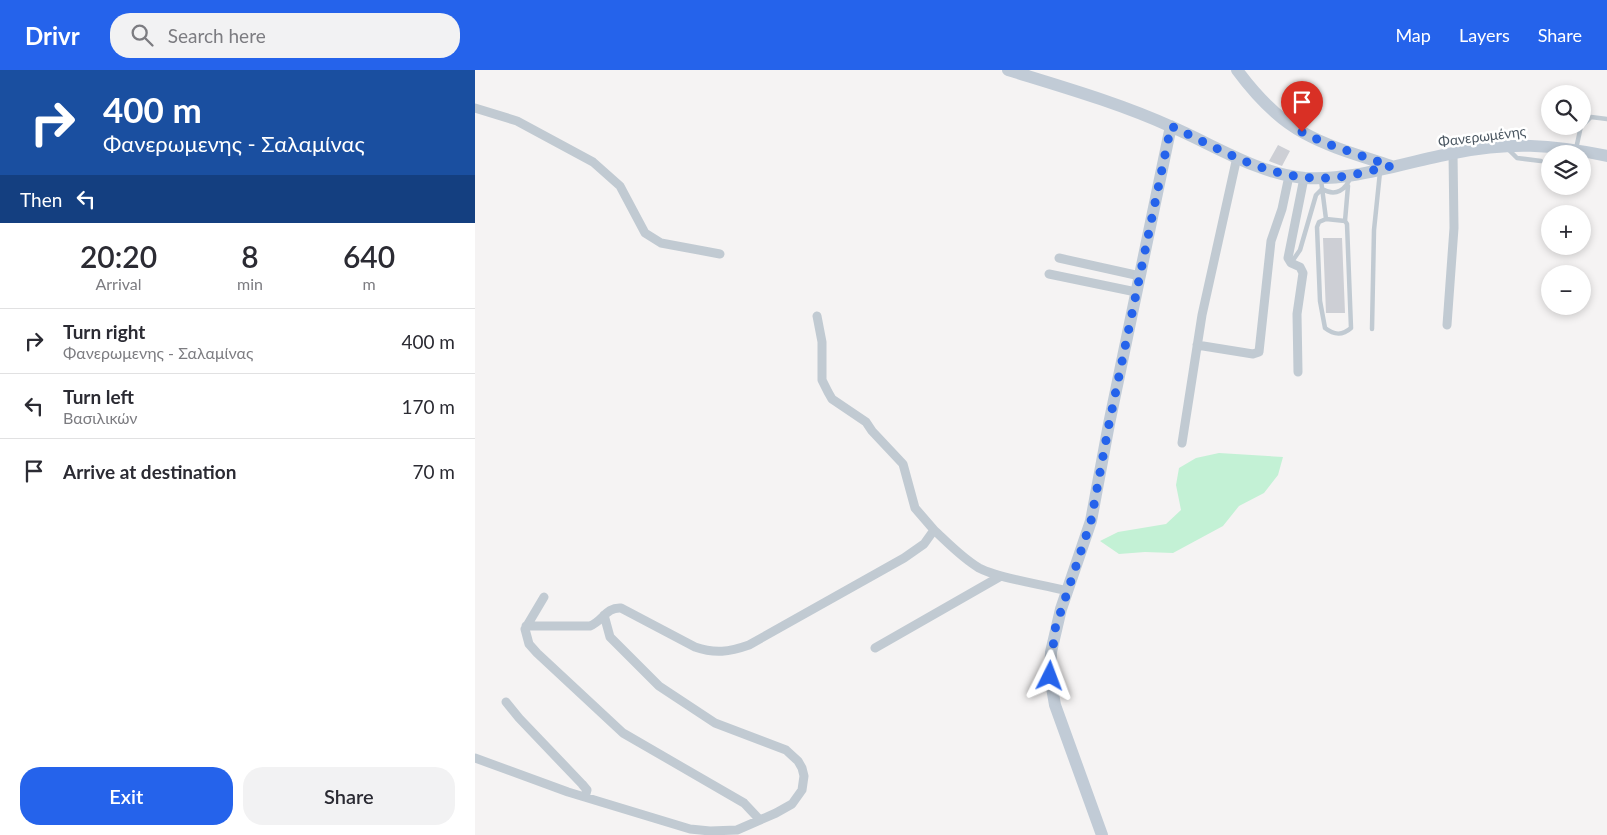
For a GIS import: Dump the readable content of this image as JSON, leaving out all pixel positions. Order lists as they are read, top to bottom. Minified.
{"streets":{"street":["Φανερωμένης"]},"page":{"header":"Drivr","search":"Search here","nav":["Map","Layers","Share"],"turn":["400 m","Φανερωμενης - Σαλαμίνας"],"map_buttons":["+","−"],"then":"Then","eta":["20:20","Arrival","8","min","640","m"],"list":[{"name":"Turn right","note":"Φανερωμενης - Σαλαμίνας","value":"400 m"},{"name":"Turn left","note":"Βασιλικών","value":"170 m"},{"name":"Arrive at destination","value":"70 m"}],"buttons":["Exit","Share"]}}
